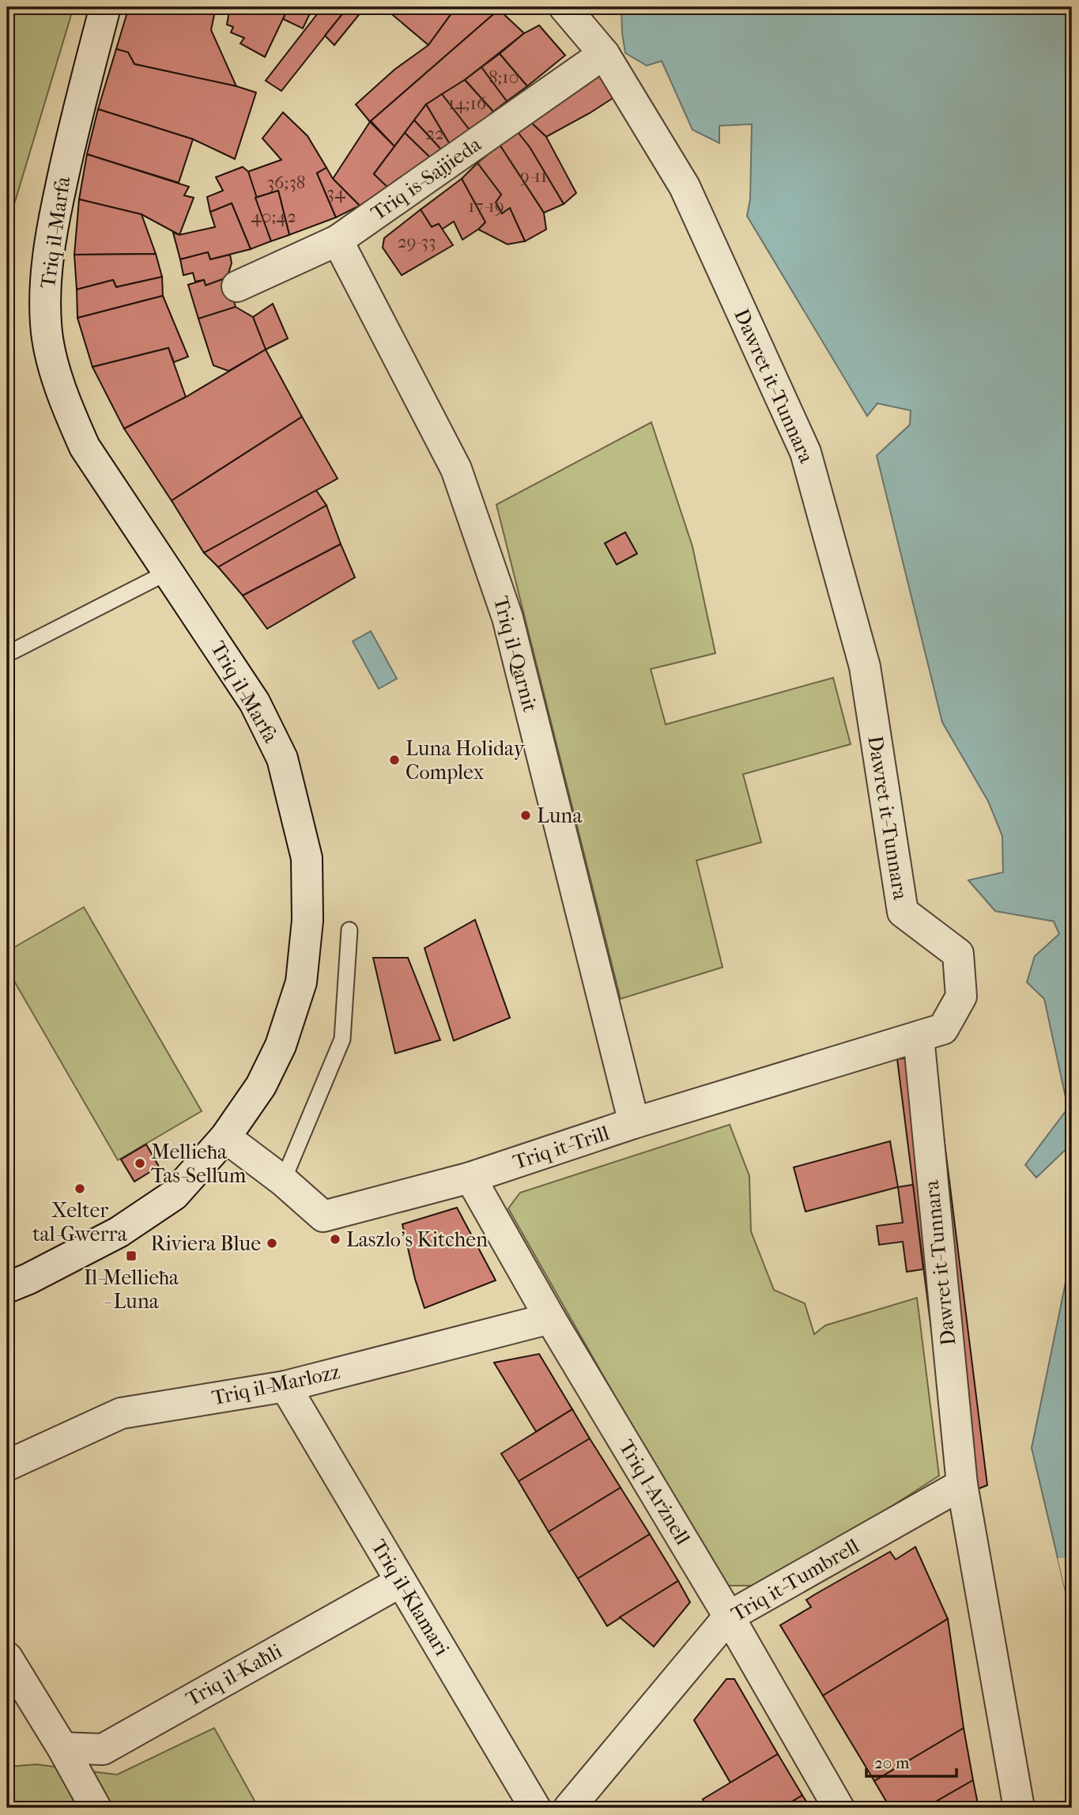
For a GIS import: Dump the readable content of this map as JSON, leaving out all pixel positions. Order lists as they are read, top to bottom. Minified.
{"streets":{"street":["Triq is-Sajjieda","Triq il-Marfa","Dawret it-Tunnara","Triq il-Qarnit","Triq it-Trill","Triq il-Marlozz","Triq l-Arżnell","Triq it-Tumbrell","Triq il-Klamari","Triq il-Kaħli"]},"crossings":[["Triq is-Sajjieda","Dawret it-Tunnara"],["Triq is-Sajjieda","Triq il-Qarnit"],["Triq il-Marfa","Triq it-Trill"],["Dawret it-Tunnara","Triq it-Trill"],["Dawret it-Tunnara","Triq it-Tumbrell"],["Triq il-Qarnit","Triq it-Trill"],["Triq it-Trill","Triq l-Arżnell"],["Triq il-Marlozz","Triq l-Arżnell"],["Triq il-Marlozz","Triq il-Klamari"],["Triq l-Arżnell","Triq it-Tumbrell"],["Triq il-Klamari","Triq il-Kaħli"]],"places":{"other":["Luna Holiday Complex","Luna","Mellieħa Tas-Sellum","Xelter tal-Gwerra","Laszlo's Kitchen","Riviera Blue"],"transit":["Il-Mellieħa - Luna"]},"house_numbers":["8;10","14;16","22","9-11","36;38","34","17-19","40;42","29-33"],"scale_bar":"20 m"}
